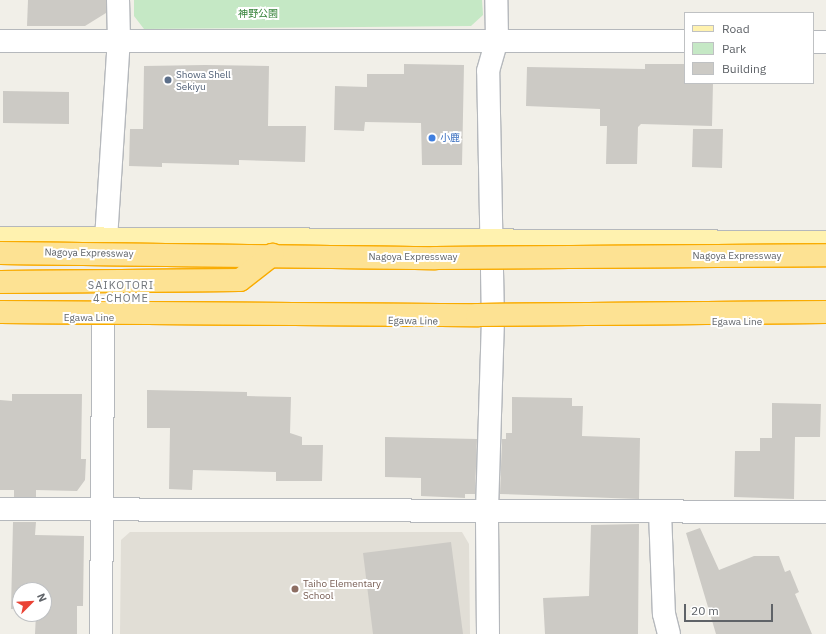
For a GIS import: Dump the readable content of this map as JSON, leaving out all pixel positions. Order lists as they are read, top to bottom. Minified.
{"streets":{"highway":["Nagoya Expressway"],"main road":["Egawa Line"]},"districts":["SAIKOTORI 4-CHOME"],"parks":["神野公園"],"places":["Showa Shell Sekiyu","小鹿","Taiho Elementary School"],"legend":["Road","Park","Building"],"scale_bar":"20 m","north":"top right"}
